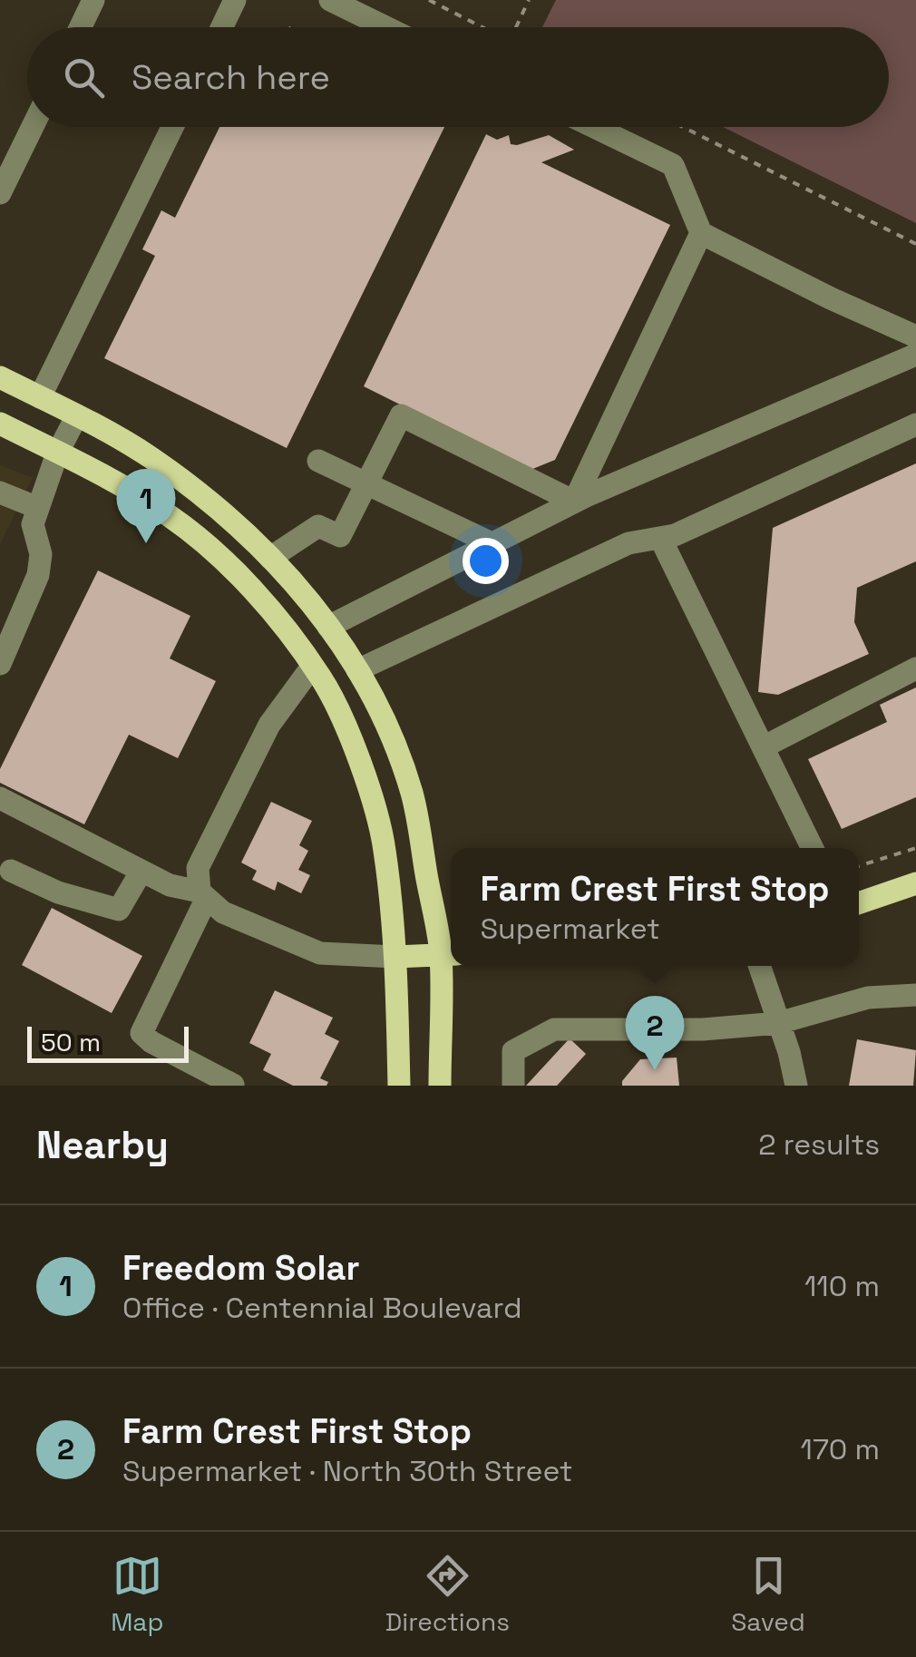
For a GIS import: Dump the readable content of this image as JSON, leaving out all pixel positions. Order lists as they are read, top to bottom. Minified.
{"scale_bar":"50 m","page":{"search":"Search here","pins":["1","2"],"popup":["Farm Crest First Stop","Supermarket"],"scale":"50 m","heading":["Nearby","2 results"],"list":[{"mark":"1","name":"Freedom Solar","note":"Office · Centennial Boulevard","value":"110 m"},{"mark":"2","name":"Farm Crest First Stop","note":"Supermarket · North 30th Street","value":"170 m"}],"nav":["Map","Directions","Saved"]}}
